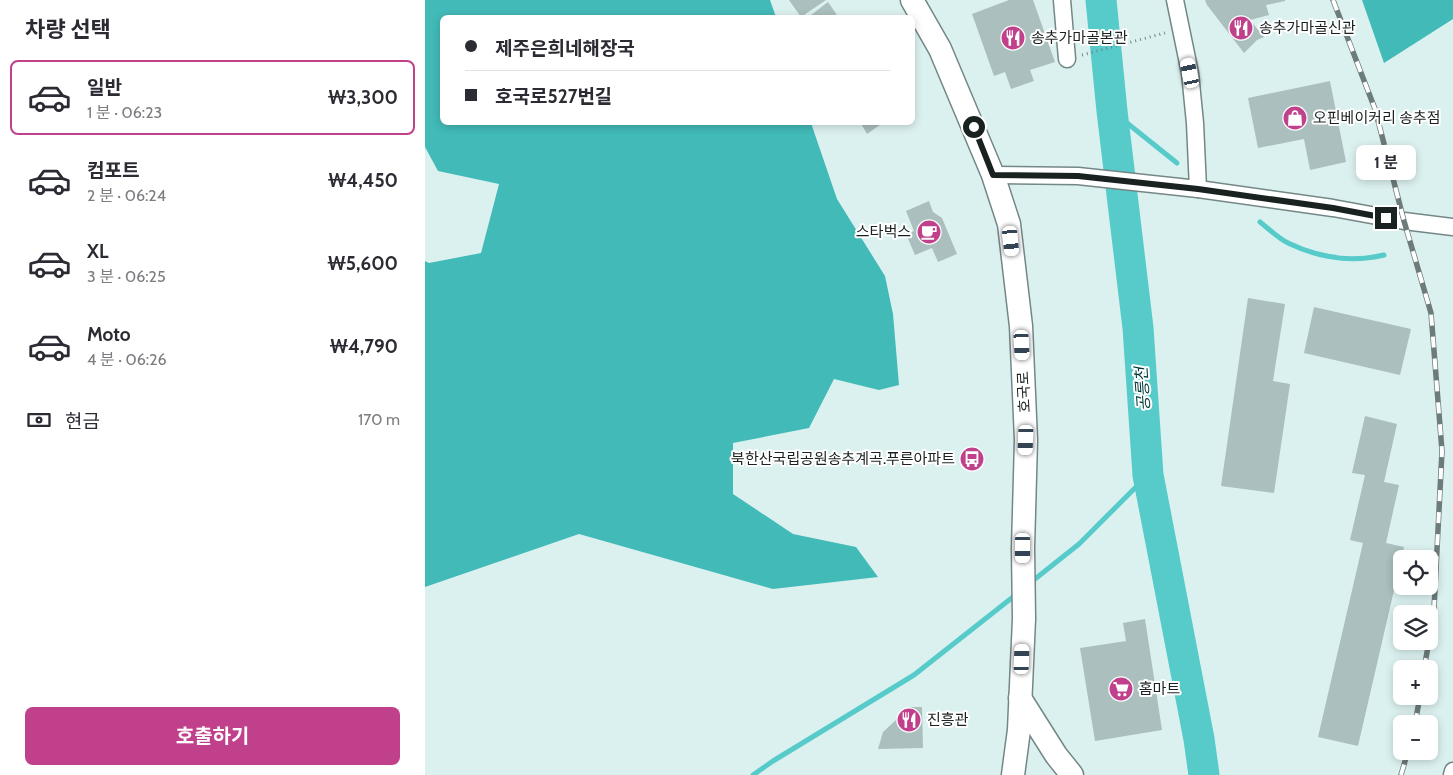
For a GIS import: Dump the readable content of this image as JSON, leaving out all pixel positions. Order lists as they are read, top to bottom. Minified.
{"streets":{"street":["호국로"]},"water":["공릉천"],"places":{"restaurant":["송추가마골신관","송추가마골본관","진흥관"],"shop":["오핀베이커리 송추점"],"cafe":["스타벅스"],"bus stop":["북한산국립공원송추계곡.푸른아파트"],"supermarket":["홈마트"]},"page":{"heading":"차량 선택","banner":["제주은희네해장국","호국로527번길"],"list":[{"name":"일반","note":"1 분 · 06:23","value":"₩3,300"},{"name":"컴포트","note":"2 분 · 06:24","value":"₩4,450"},{"name":"XL","note":"3 분 · 06:25","value":"₩5,600"},{"name":"Moto","note":"4 분 · 06:26","value":"₩4,790"}],"bubble":"1 분","pay":["현금","170 m"],"map_buttons":["+","−"],"buttons":"호출하기"}}
